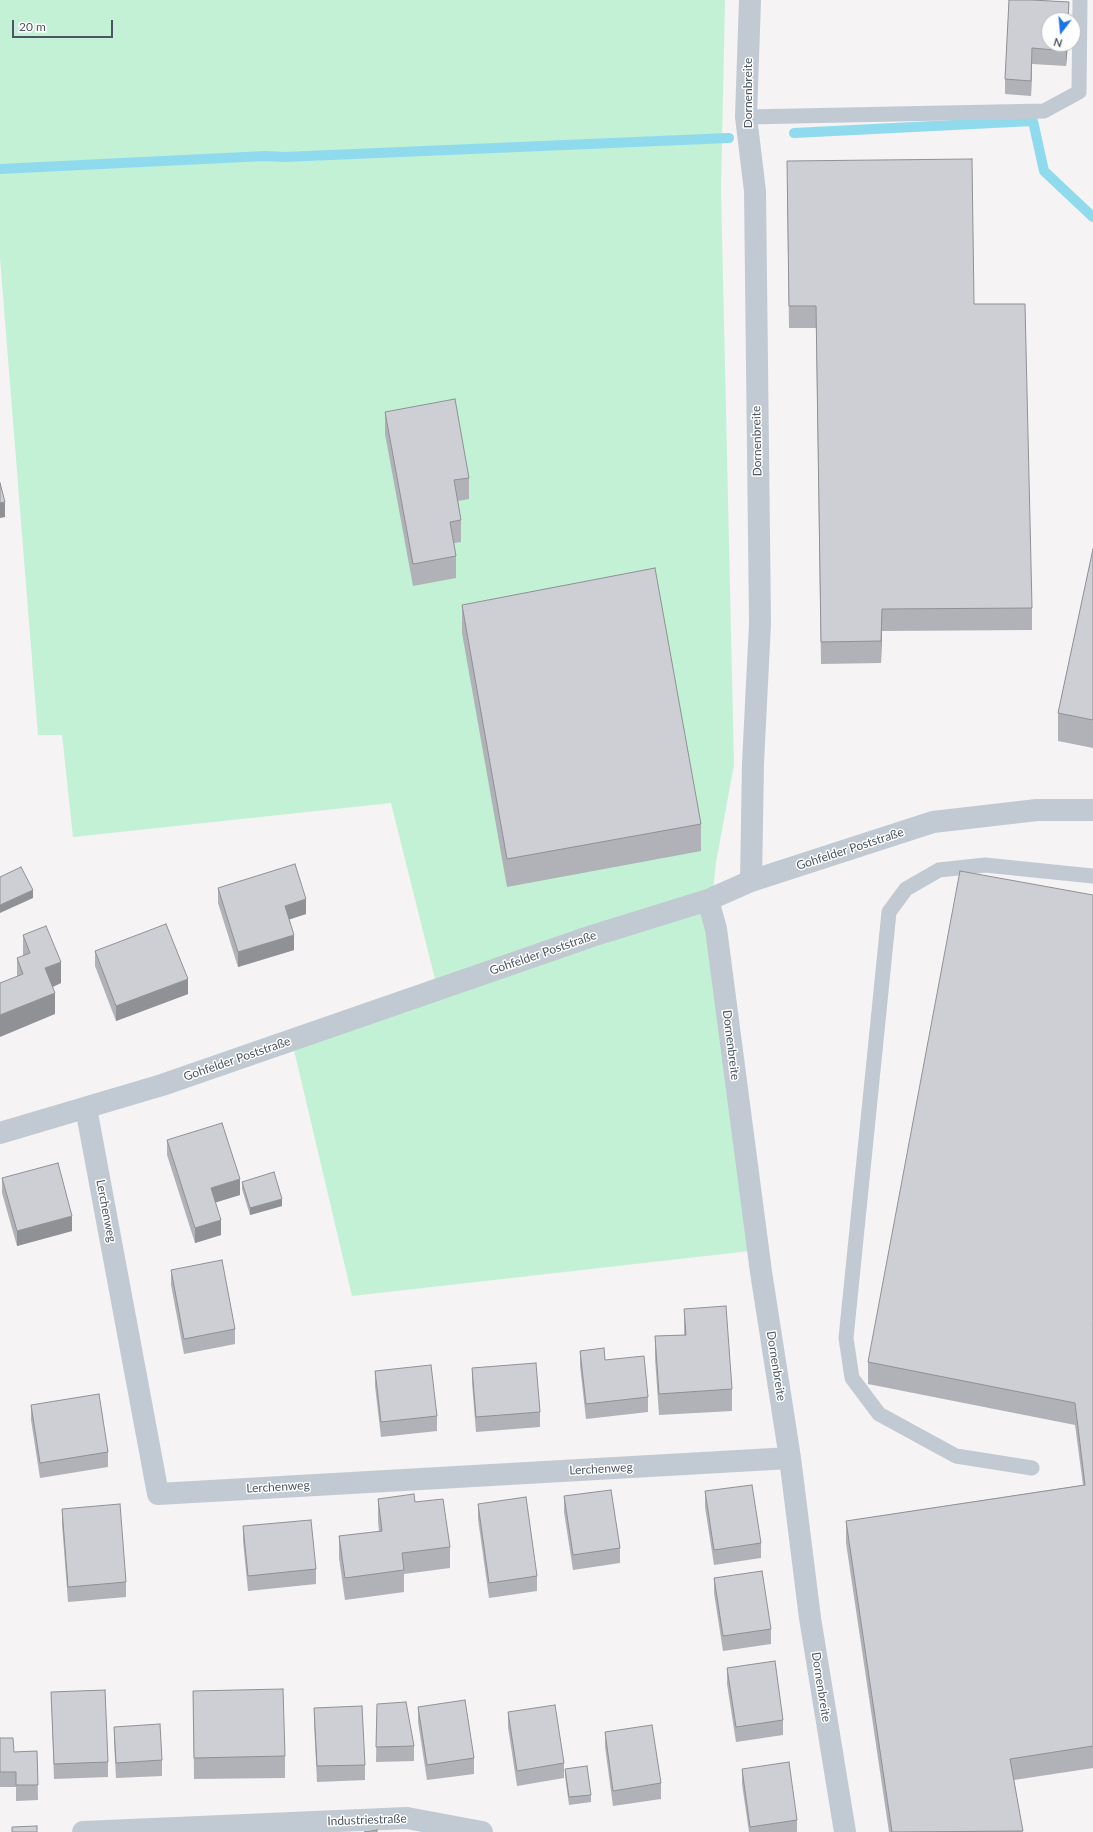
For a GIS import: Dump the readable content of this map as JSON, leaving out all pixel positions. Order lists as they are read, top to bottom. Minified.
{"streets":{"street":["Dornenbreite","Gohfelder Poststraße","Lerchenweg","Industriestraße"]},"crossings":[["Dornenbreite","Gohfelder Poststraße"],["Dornenbreite","Lerchenweg"],["Gohfelder Poststraße","Lerchenweg"]],"scale_bar":"20 m","north":"bottom"}
